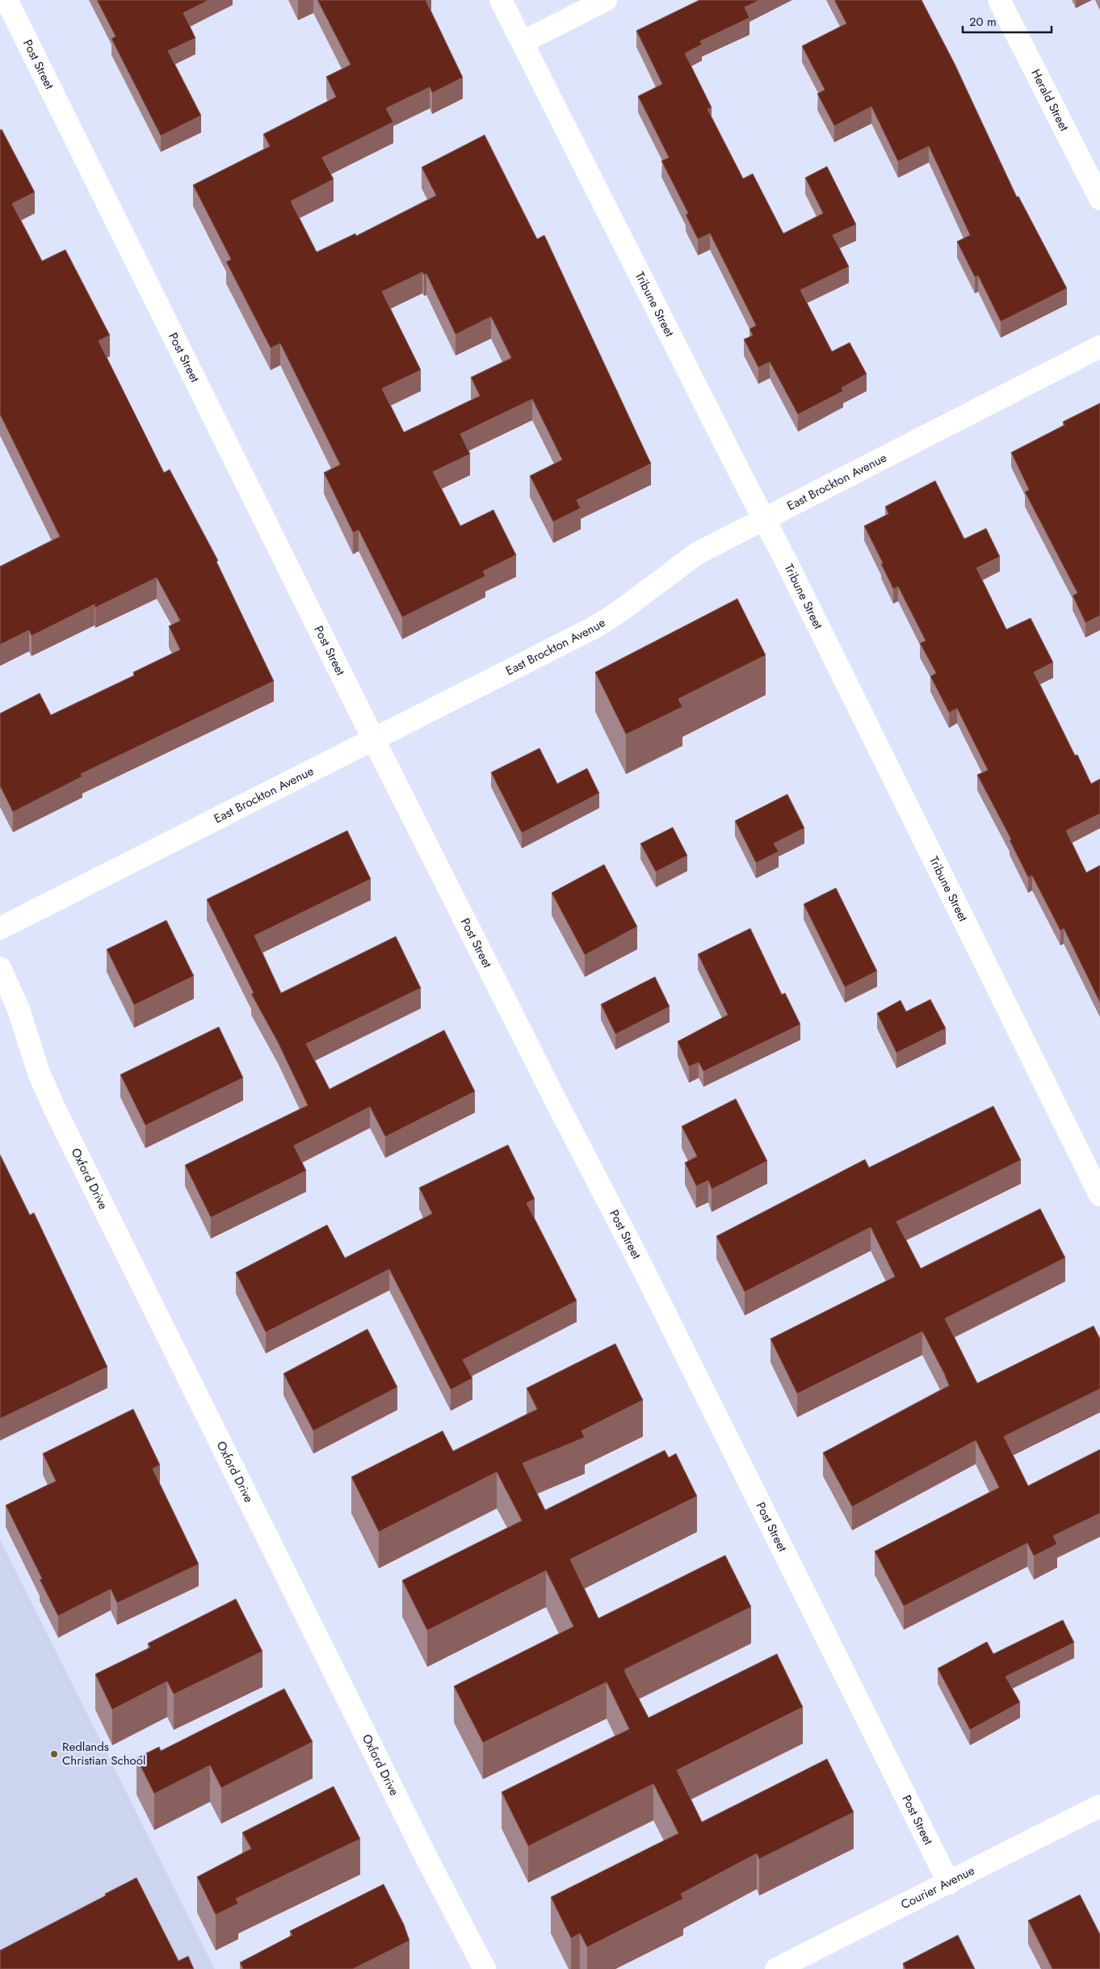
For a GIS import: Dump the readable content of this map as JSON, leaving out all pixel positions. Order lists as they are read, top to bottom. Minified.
{"streets":{"street":["Post Street","Herald Street","Tribune Street","East Brockton Avenue","Oxford Drive","Courier Avenue"]},"crossings":[["Post Street","East Brockton Avenue"],["Post Street","Courier Avenue"],["Tribune Street","East Brockton Avenue"]],"places":["Redlands Christian School"],"scale_bar":"20 m"}
